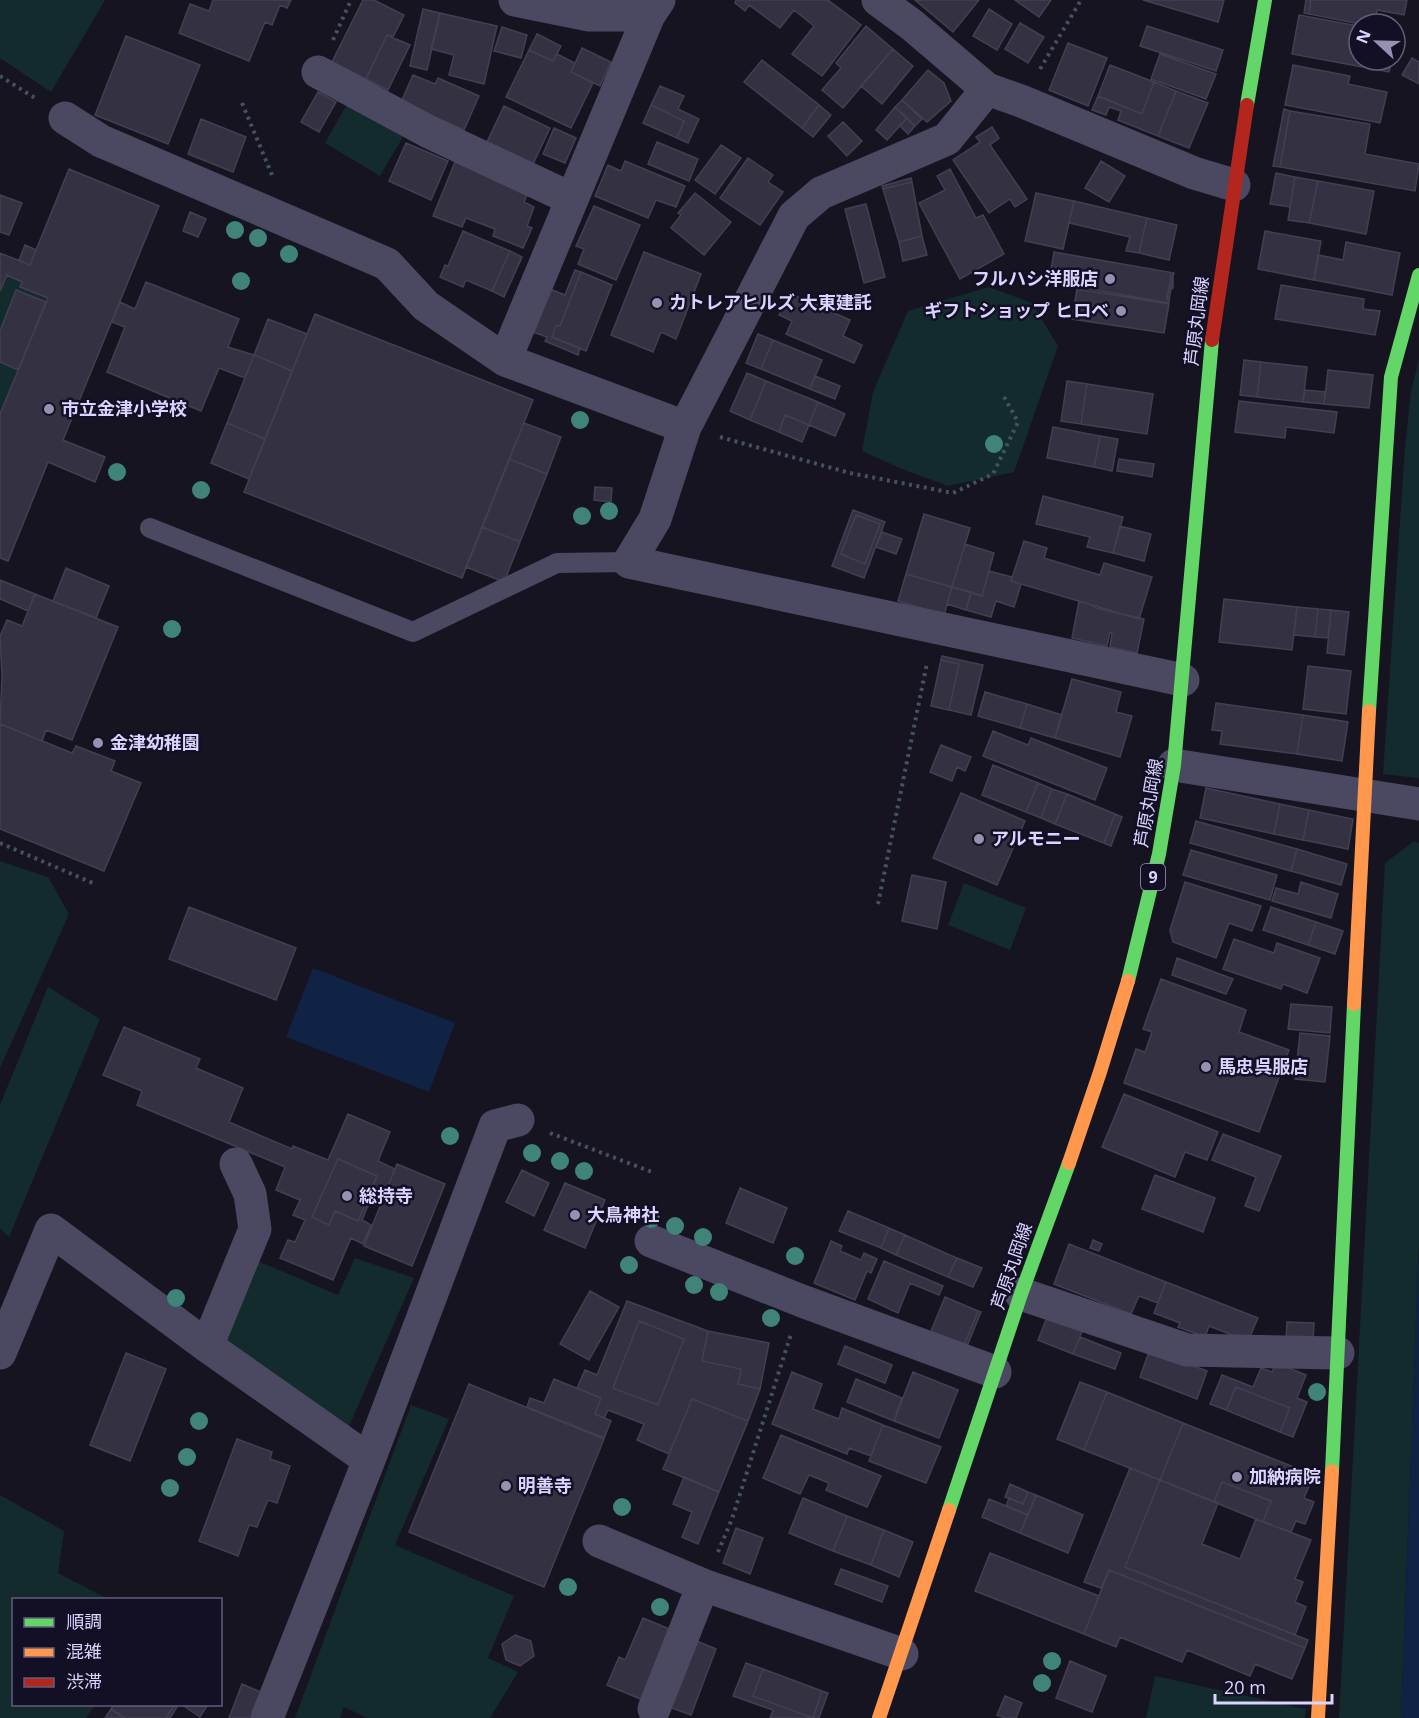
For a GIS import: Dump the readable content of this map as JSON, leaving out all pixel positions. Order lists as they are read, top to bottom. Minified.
{"streets":{"main road":["芦原丸岡線","9"]},"places":["フルハシ洋服店","カトレアヒルズ 大東建託","ギフトショップ ヒロベ","市立金津小学校","金津幼稚園","アルモニー","馬忠呉服店","総持寺","大鳥神社","加納病院","明善寺"],"legend":["順調","混雑","渋滞"],"scale_bar":"20 m","north":"left"}
